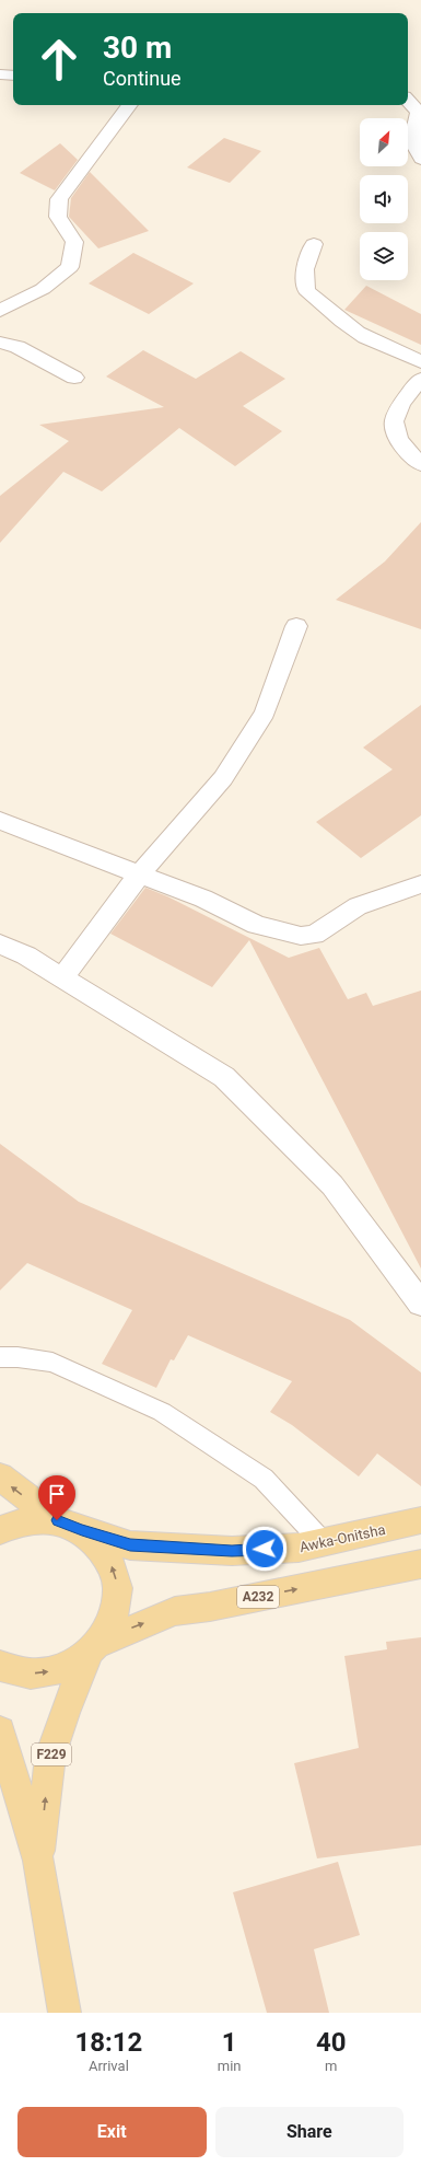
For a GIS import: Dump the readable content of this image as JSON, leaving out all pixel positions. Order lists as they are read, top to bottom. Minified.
{"streets":{"main road":["Awka-Onitsha","A232","F229"]},"crossings":[["A232","F229"]],"north":"top right","page":{"turn":["30 m","Continue"],"eta":["18:12","Arrival","1","min","40","m"],"buttons":["Exit","Share"]}}
